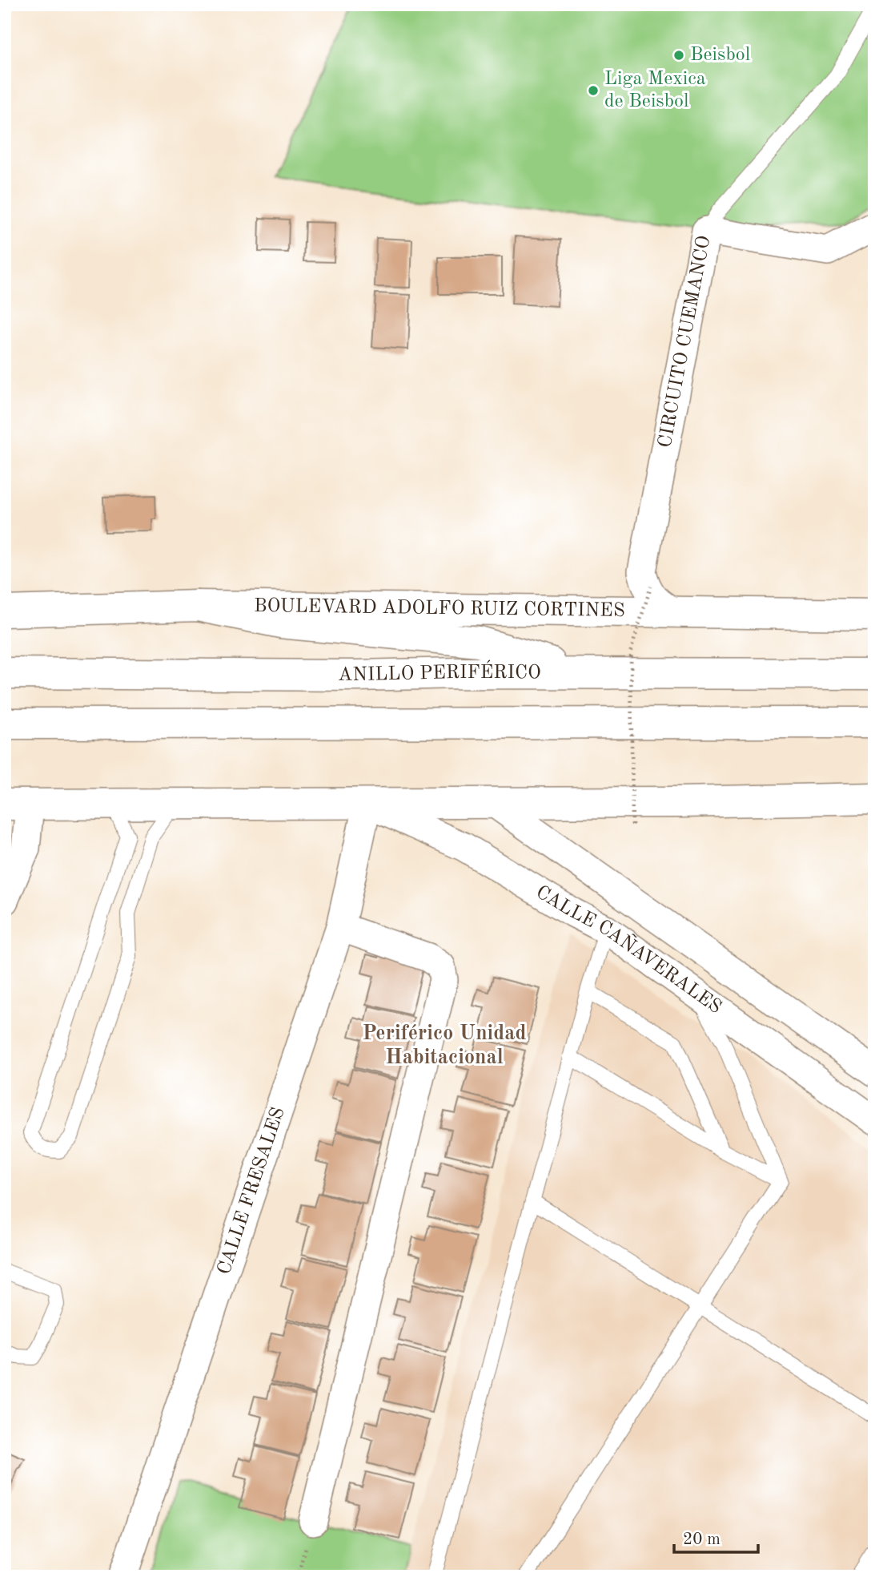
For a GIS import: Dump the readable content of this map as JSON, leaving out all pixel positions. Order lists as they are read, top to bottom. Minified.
{"streets":{"main road":["BOULEVARD ADOLFO RUIZ CORTINES","ANILLO PERIFÉRICO"],"street":["CIRCUITO CUEMANCO","CALLE CAÑAVERALES","CALLE FRESALES"]},"crossings":[["CIRCUITO CUEMANCO","BOULEVARD ADOLFO RUIZ CORTINES"],["CALLE CAÑAVERALES","CALLE FRESALES"]],"districts":["Periférico Unidad Habitacional"],"places":["Beisbol","Liga Mexica de Beisbol"],"scale_bar":"20 m"}
